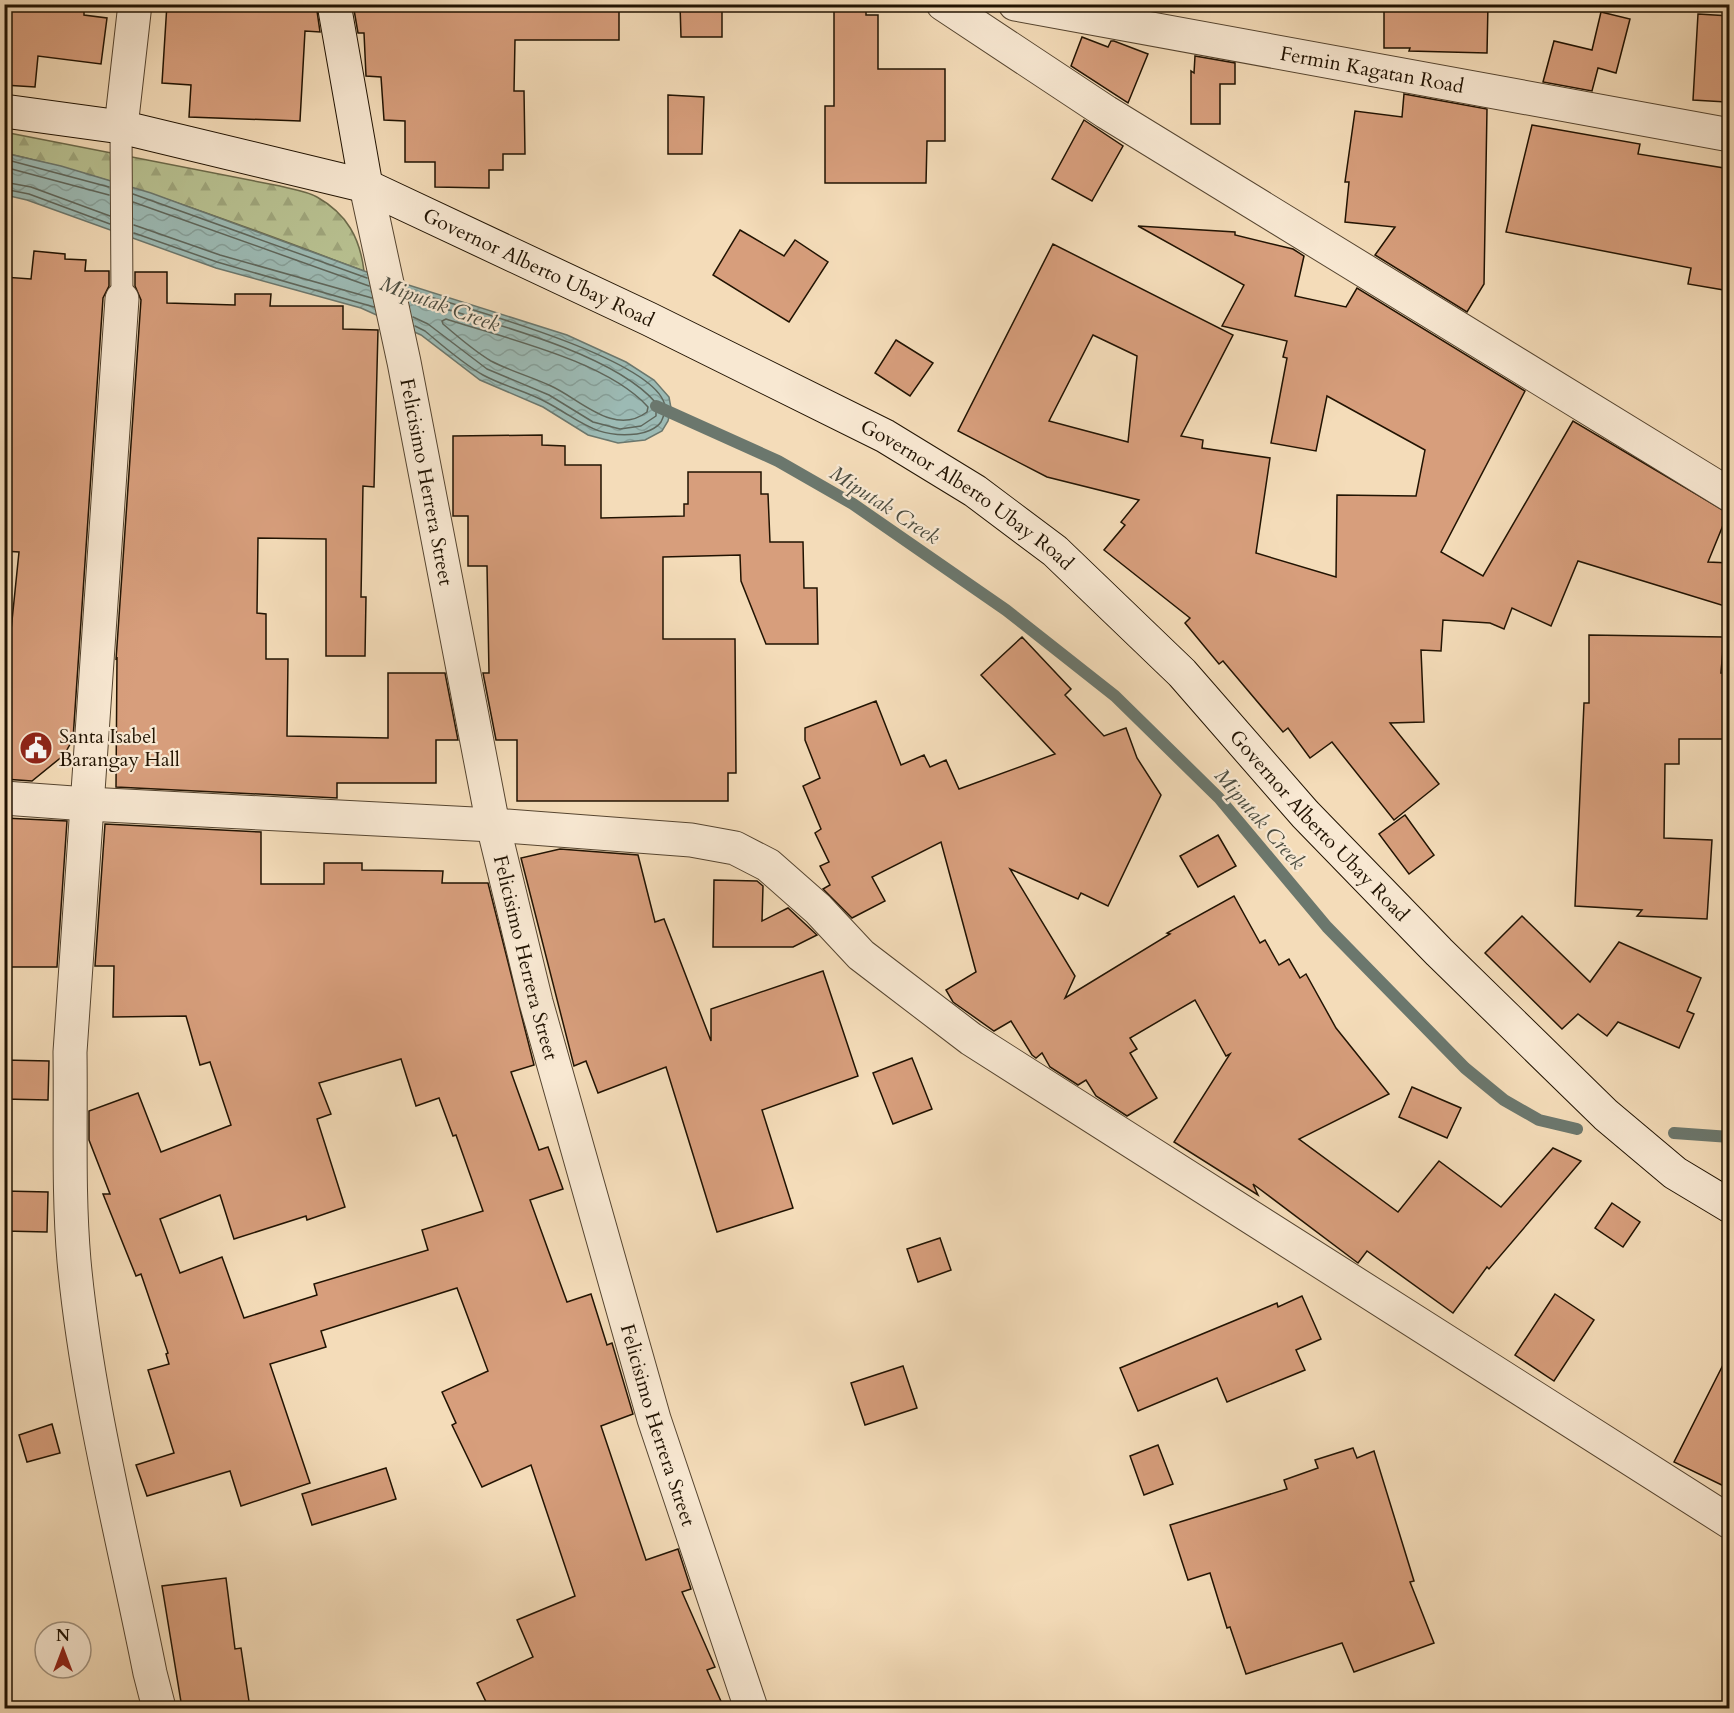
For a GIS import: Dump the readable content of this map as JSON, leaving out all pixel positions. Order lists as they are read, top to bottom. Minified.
{"streets":{"street":["Fermin Kagatan Road","Governor Alberto Ubay Road","Felicisimo Herrera Street"]},"crossings":[["Governor Alberto Ubay Road","Felicisimo Herrera Street"]],"water":["Miputak Creek"],"places":{"public building":["Santa Isabel Barangay Hall"]},"north":"top"}
